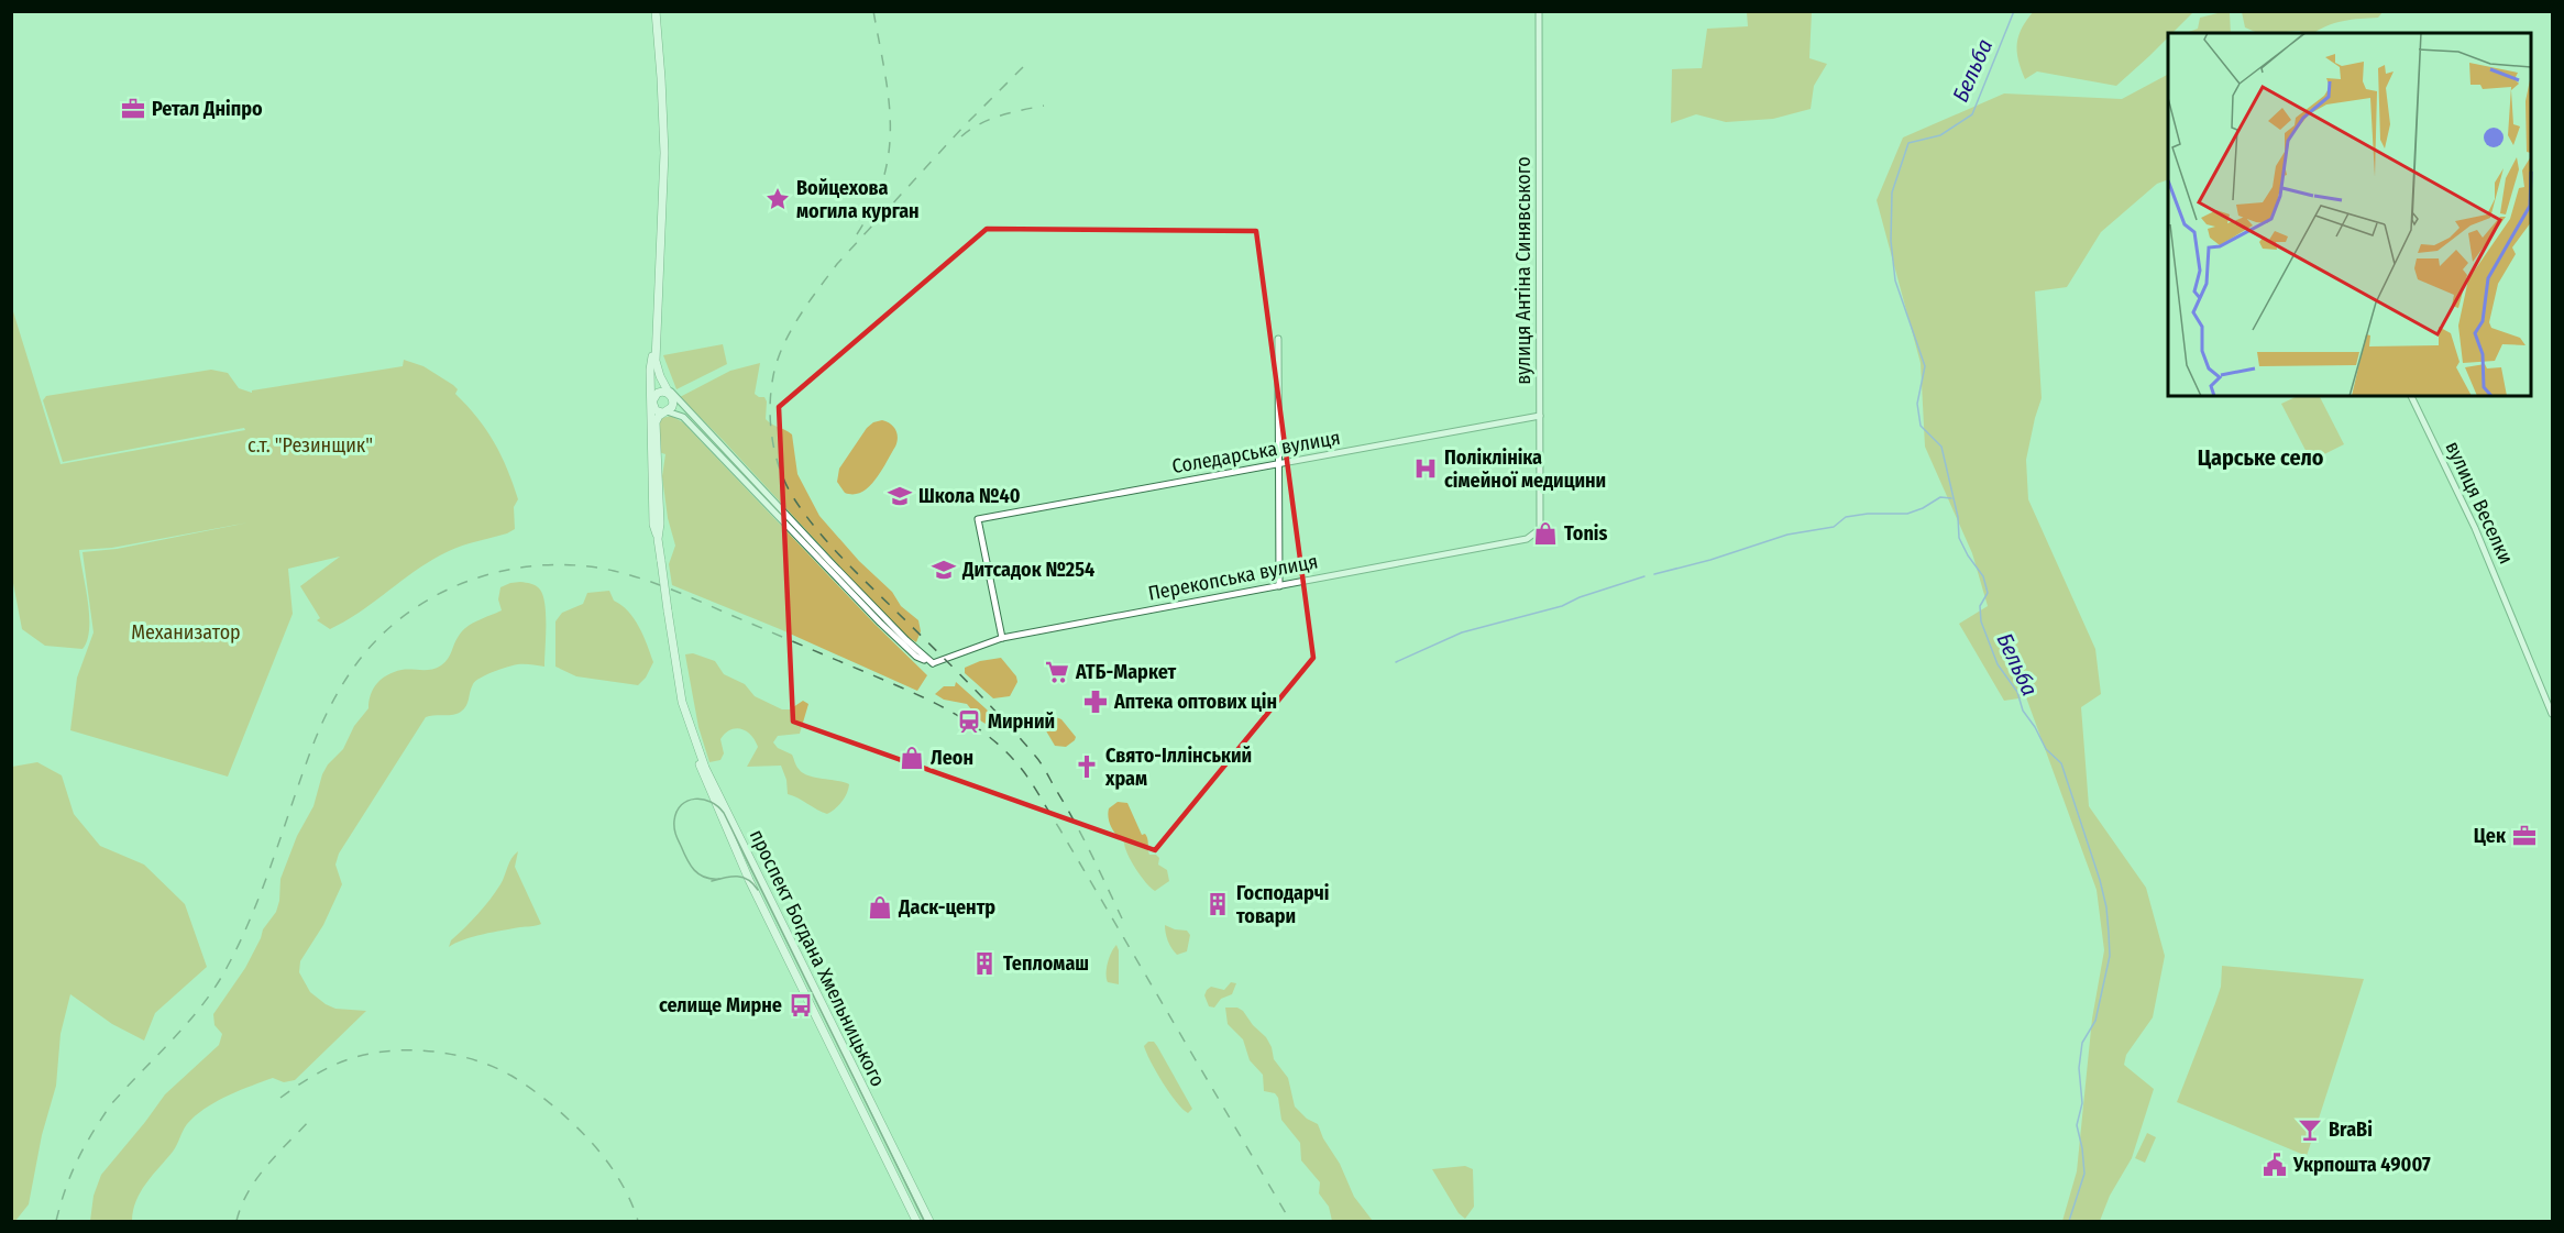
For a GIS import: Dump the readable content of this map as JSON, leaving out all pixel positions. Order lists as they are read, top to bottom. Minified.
{"streets":{"main road":["проспект Богдана Хмельницького"],"street":["вулиця Антіна Синявського","Соледарська вулиця","вулиця Веселки","Перекопська вулиця"]},"crossings":[["вулиця Антіна Синявського","Соледарська вулиця"],["вулиця Антіна Синявського","Перекопська вулиця"],["Соледарська вулиця","Перекопська вулиця"]],"districts":["Царське село"],"water":["Бельба"],"parks":["с.т. \"Резинщик\"","Механизатор"],"places":{"office":["Ретал Дніпро","Цек"],"place":["Войцехова могила курган"],"hospital":["Поліклініка сімейної медицини"],"school or university":["Школа №40","Дитсадок №254"],"shop":["Tonis","Леон","Даск-центр"],"supermarket":["АТБ-Маркет"],"pharmacy":["Аптека оптових цін"],"station":["Мирний"],"church":["Свято-Іллінський храм"],"building":["Господарчі товари","Тепломаш"],"bus stop":["селище Мирне"],"bar":["BraBi"],"public building":["Укрпошта 49007"]}}
